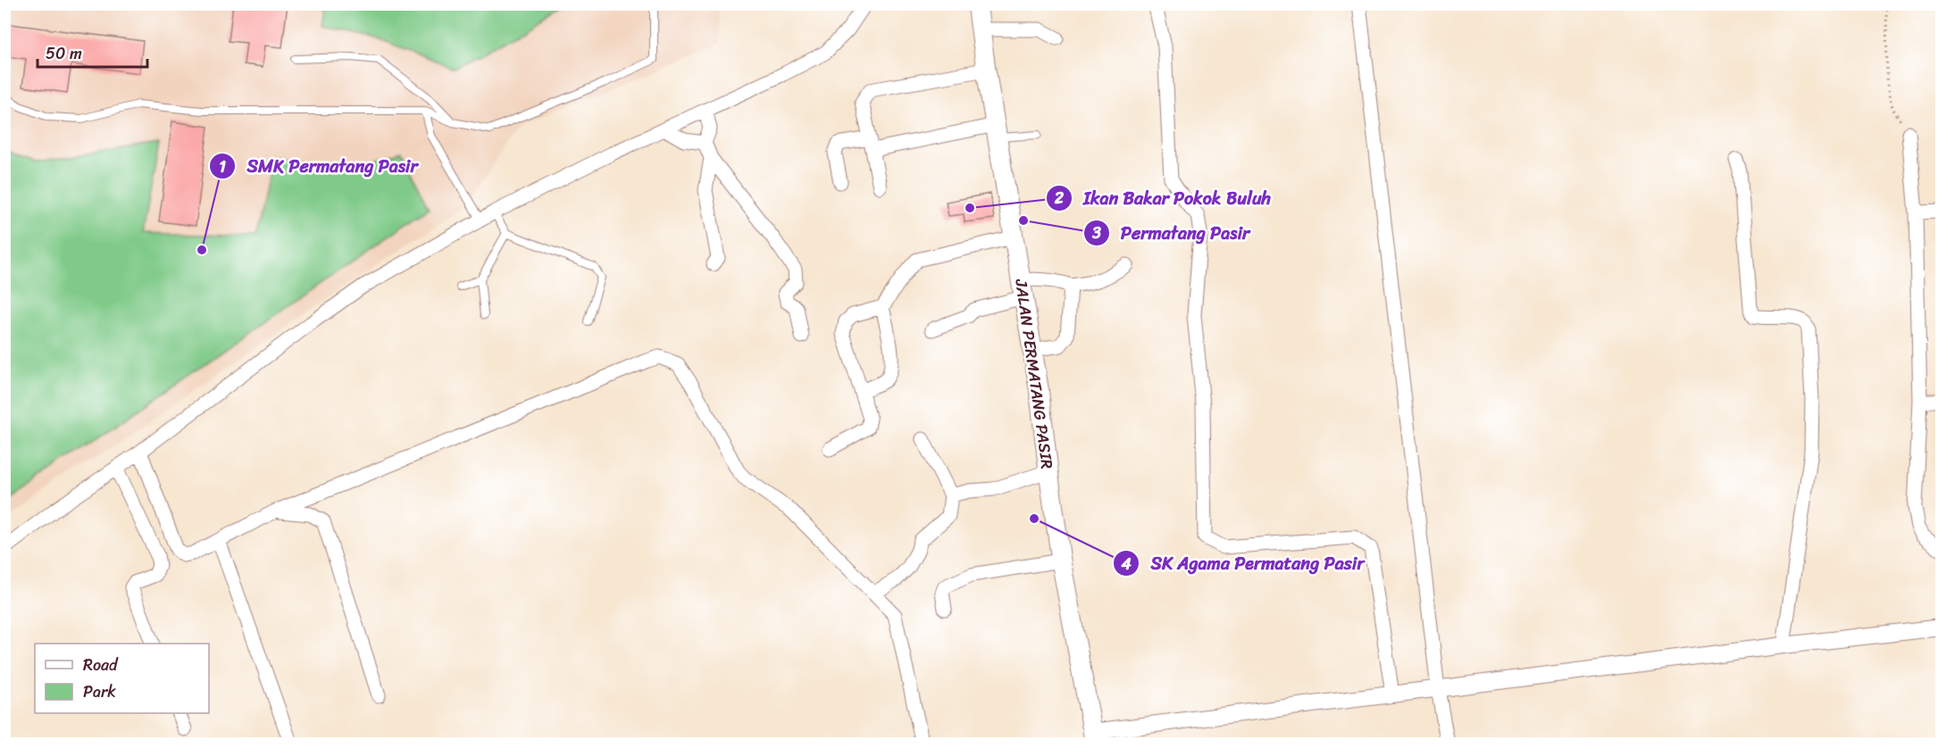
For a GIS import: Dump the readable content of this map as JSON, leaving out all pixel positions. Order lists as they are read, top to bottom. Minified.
{"streets":{"main road":["JALAN PERMATANG PASIR"]},"places":["Ikan Bakar Pokok Buluh","Permatang Pasir","SMK Permatang Pasir","SK Agama Permatang Pasir"],"legend":["Road","Park"],"scale_bar":"50 m"}
